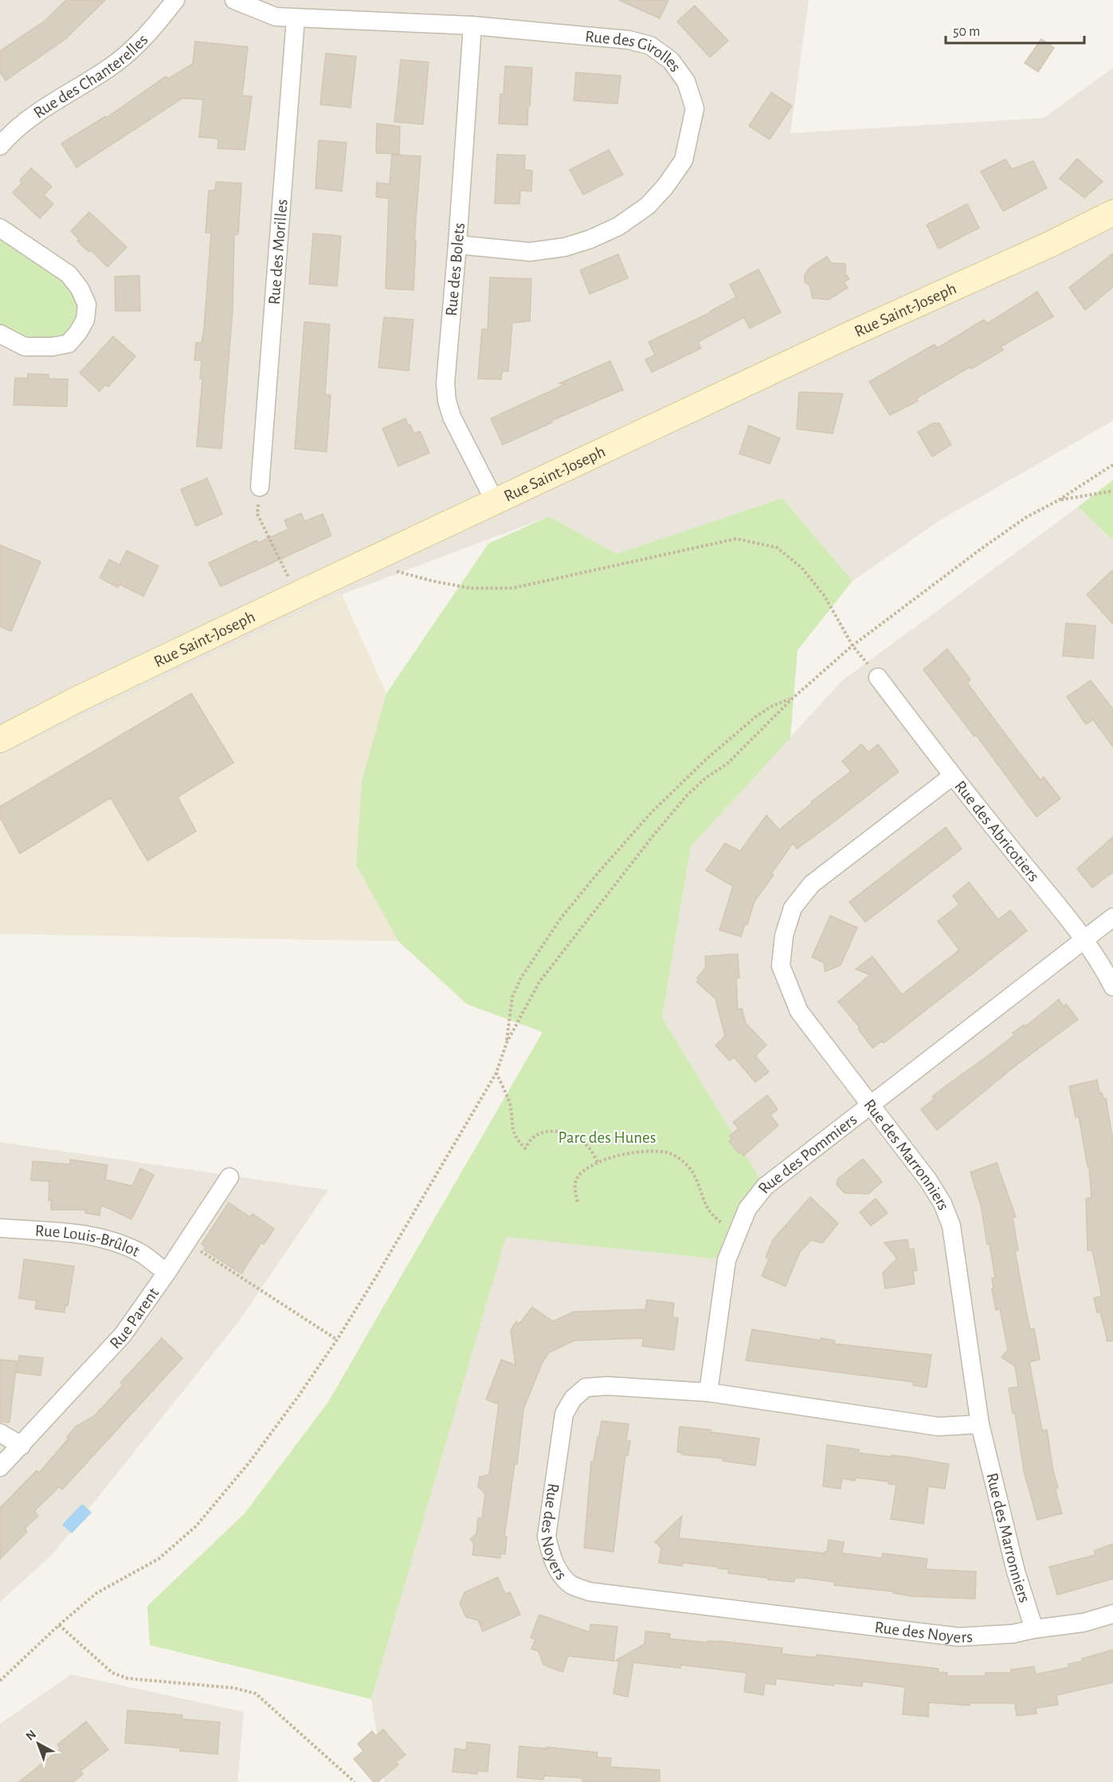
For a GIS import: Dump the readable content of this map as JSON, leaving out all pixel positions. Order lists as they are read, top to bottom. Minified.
{"streets":{"street":["Rue des Girolles","Rue des Chanterelles","Rue des Morilles","Rue des Bolets","Rue Saint-Joseph","Rue des Abricotiers","Rue des Pommiers","Rue des Marronniers","Rue Louis-Brûlot","Rue Parent","Rue des Noyers"]},"crossings":[["Rue des Girolles","Rue des Morilles"],["Rue des Girolles","Rue des Bolets"],["Rue des Bolets","Rue Saint-Joseph"],["Rue des Abricotiers","Rue des Pommiers"],["Rue des Abricotiers","Rue des Marronniers"],["Rue des Pommiers","Rue des Marronniers"],["Rue des Pommiers","Rue des Noyers"],["Rue des Marronniers","Rue des Noyers"],["Rue Louis-Brûlot","Rue Parent"]],"parks":["Parc des Hunes"],"scale_bar":"50 m","north":"top left"}
